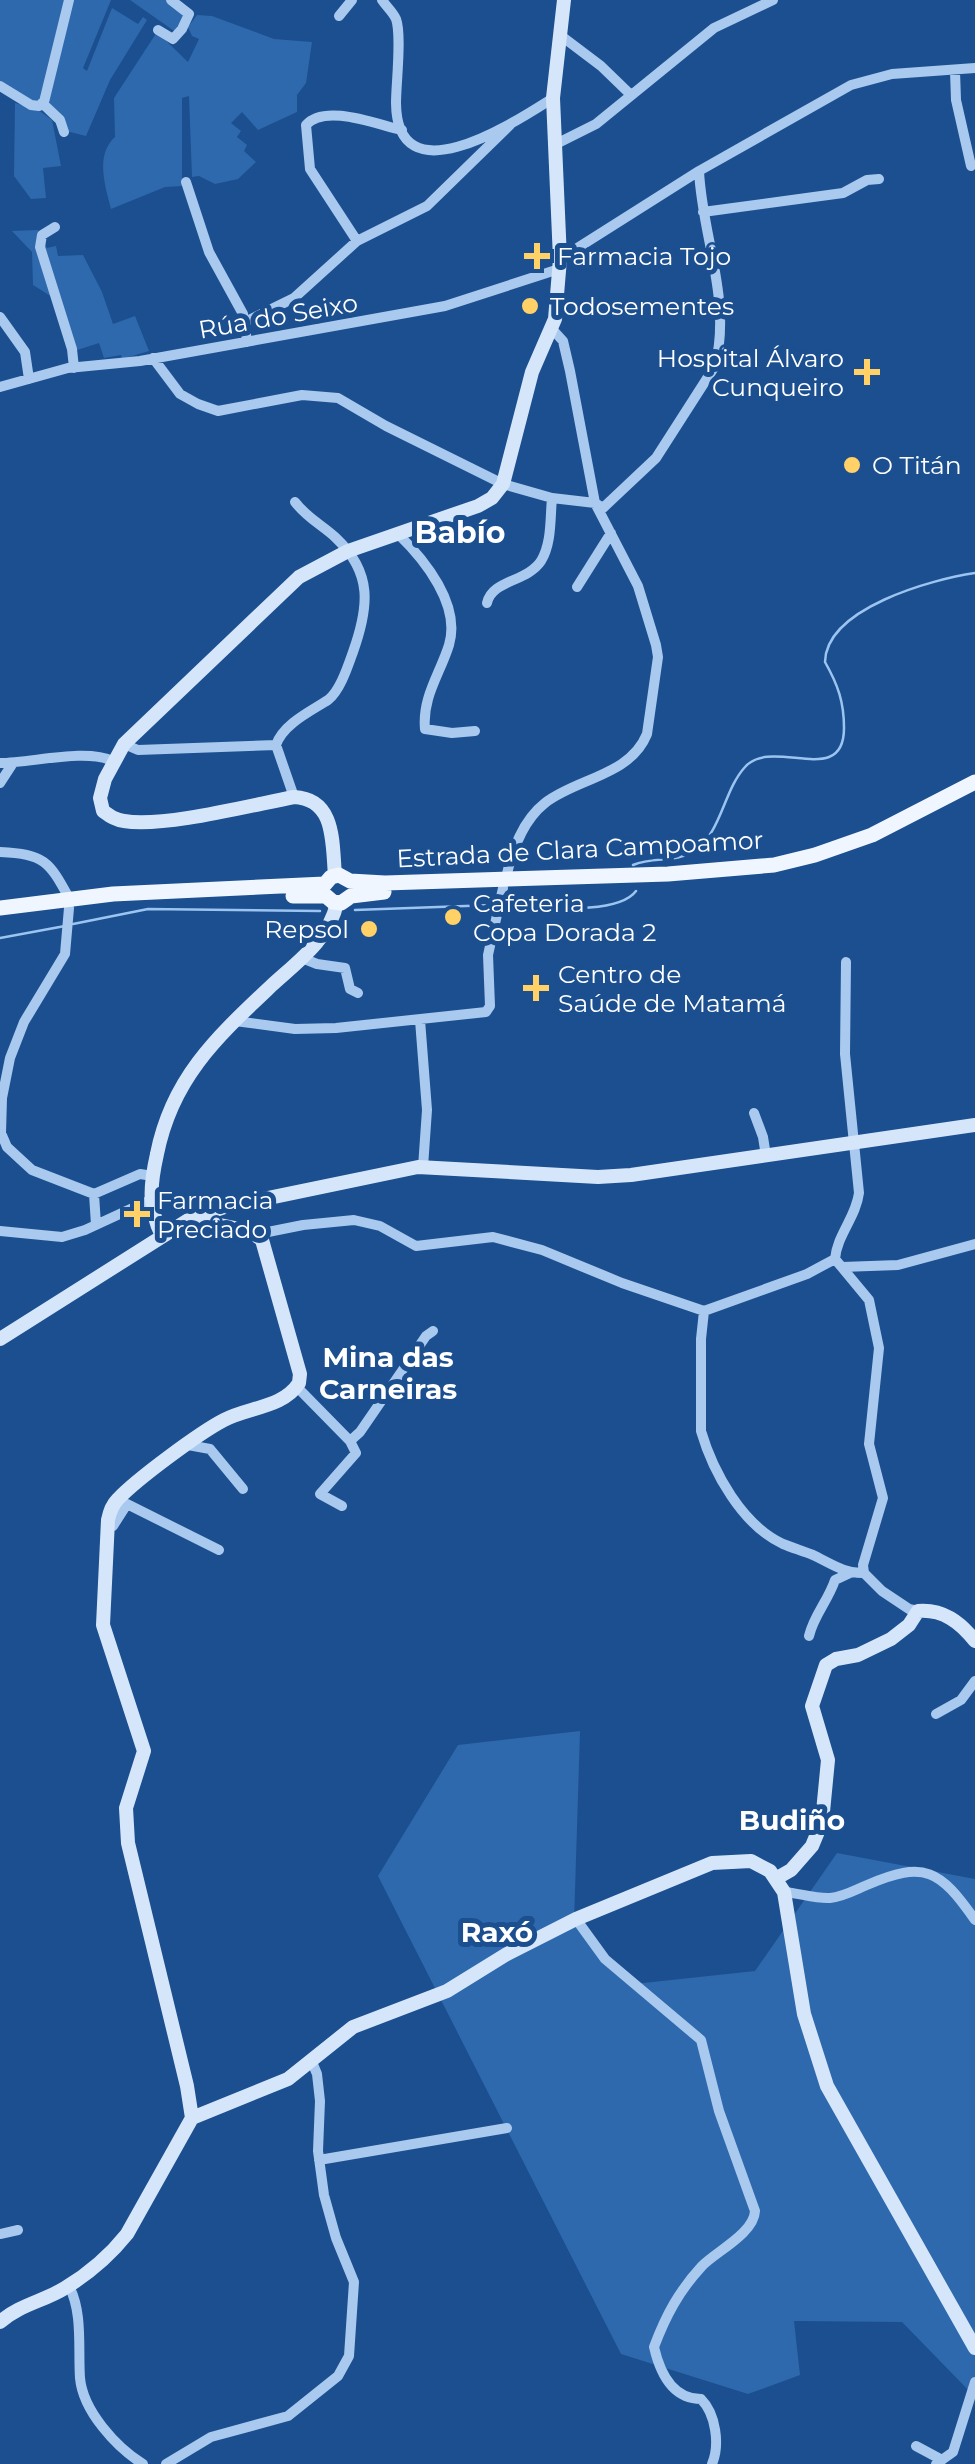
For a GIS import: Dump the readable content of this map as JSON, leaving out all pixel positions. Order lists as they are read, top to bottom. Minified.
{"streets":{"main road":["Estrada de Clara Campoamor"],"street":["Rúa do Seixo"]},"districts":["Babío","Mina das Carneiras","Budiño","Raxó"],"places":{"health":["Farmacia Tojo","Hospital Álvaro Cunqueiro","Centro de Saúde de Matamá","Farmacia Preciado"],"other":["Todosementes","O Titán","Cafeteria Copa Dorada 2","Repsol"]}}
